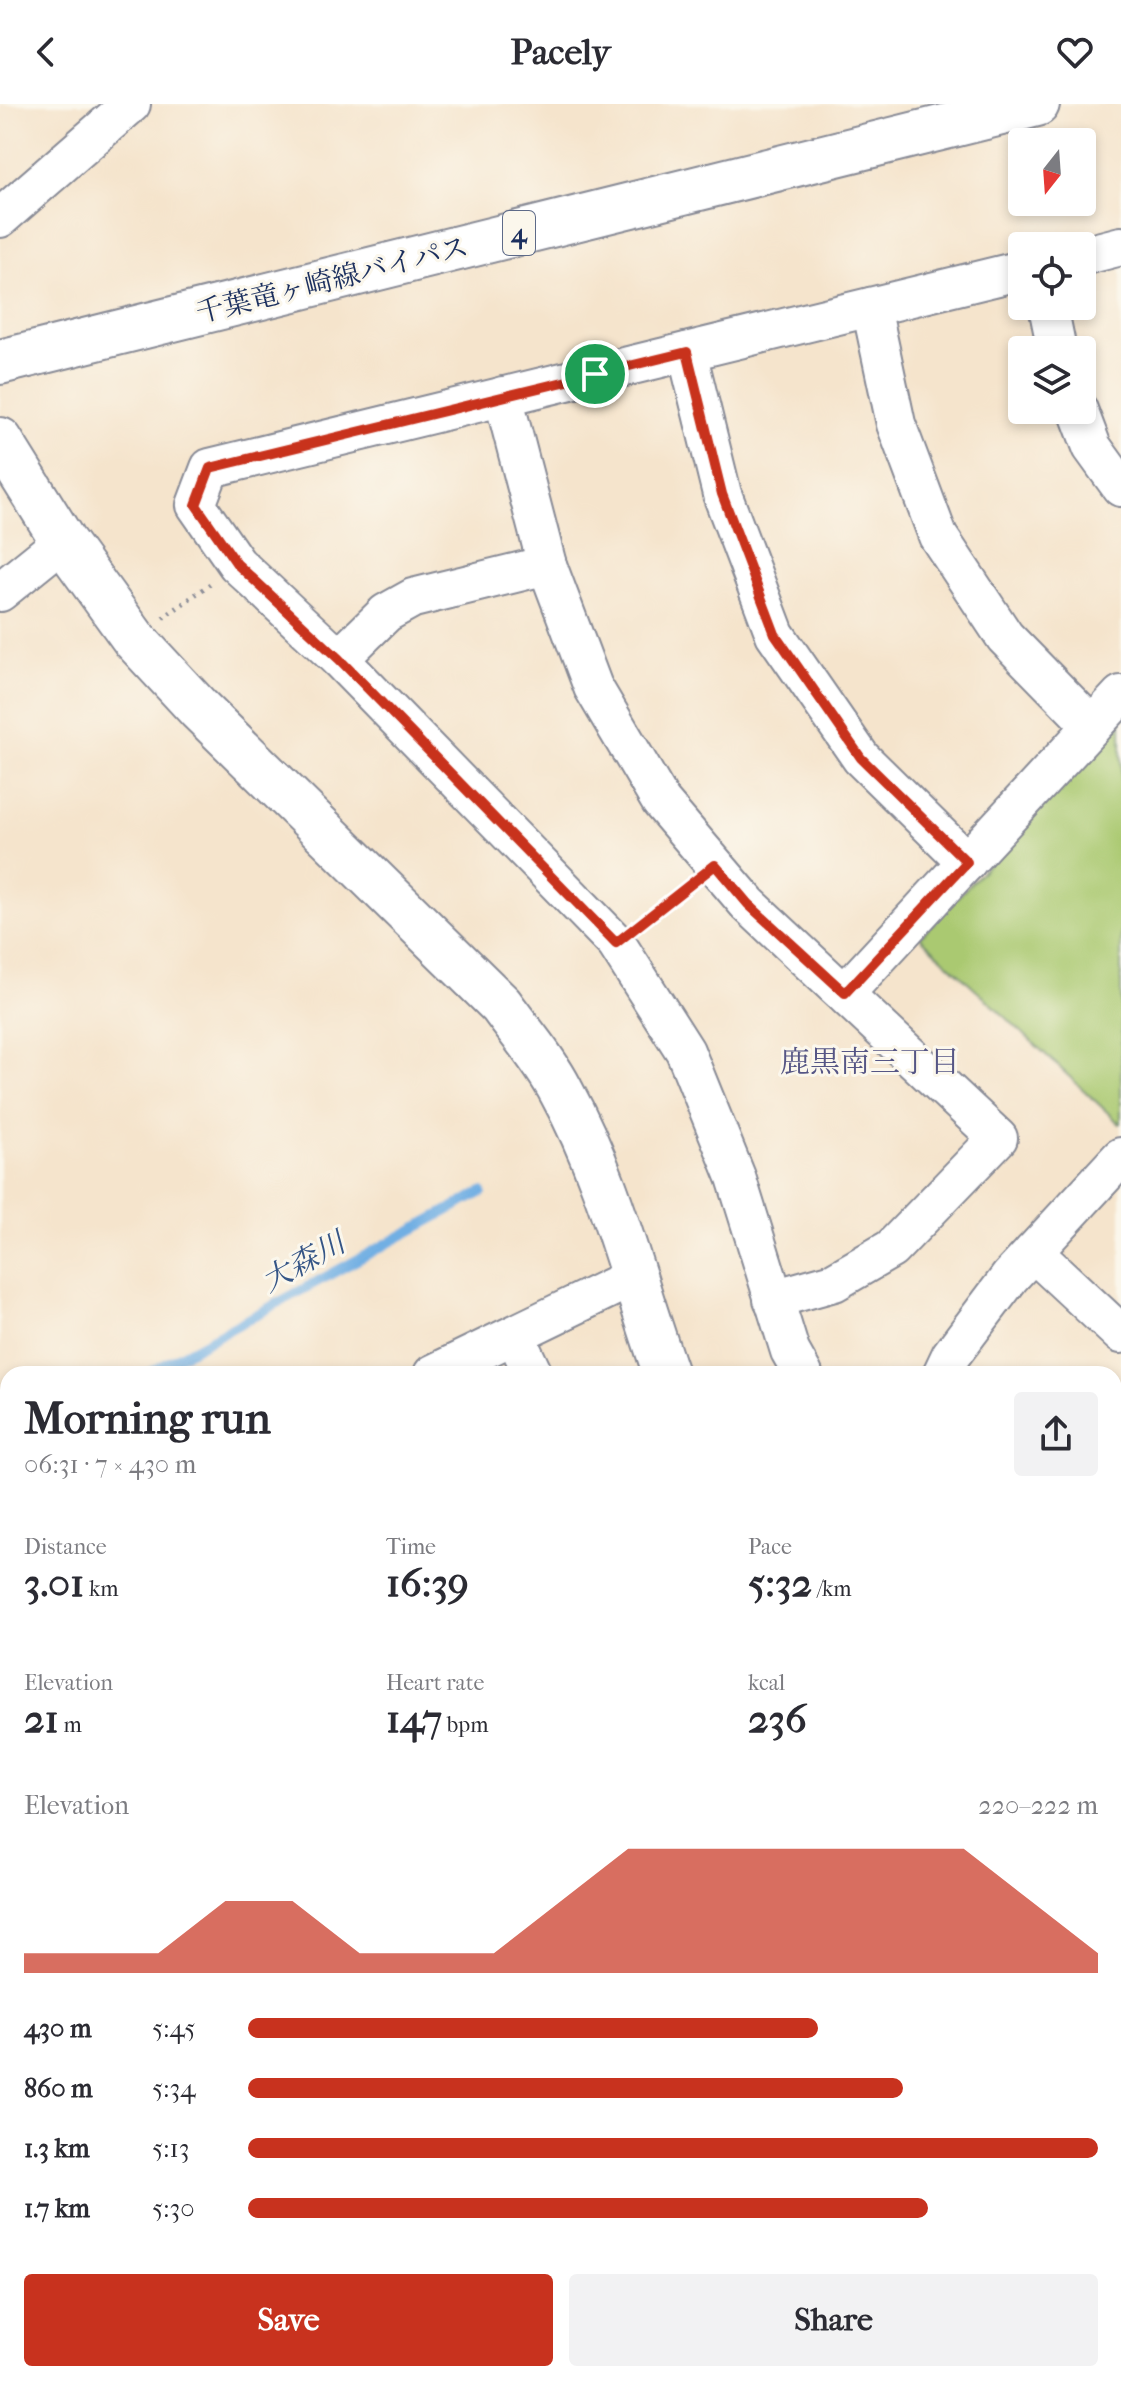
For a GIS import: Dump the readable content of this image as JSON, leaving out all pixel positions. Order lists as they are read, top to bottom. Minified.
{"streets":{"street":["4","千葉竜ヶ崎線バイパス"]},"districts":["鹿黒南三丁目"],"water":["大森川"],"north":"bottom","page":{"header":"Pacely","heading":["Morning run","06:31 · 7 × 430 m"],"stats":[["Distance","3.01 km"],["Time","16:39"],["Pace","5:32 /km"],["Elevation","21 m"],["Heart rate","147 bpm"],["kcal","236"]],"chart":["Elevation","220–222 m"],"list":[{"name":"430 m","note":"5:45"},{"name":"860 m","note":"5:34"},{"name":"1.3 km","note":"5:13"},{"name":"1.7 km","note":"5:30"}],"buttons":["Save","Share"]}}
